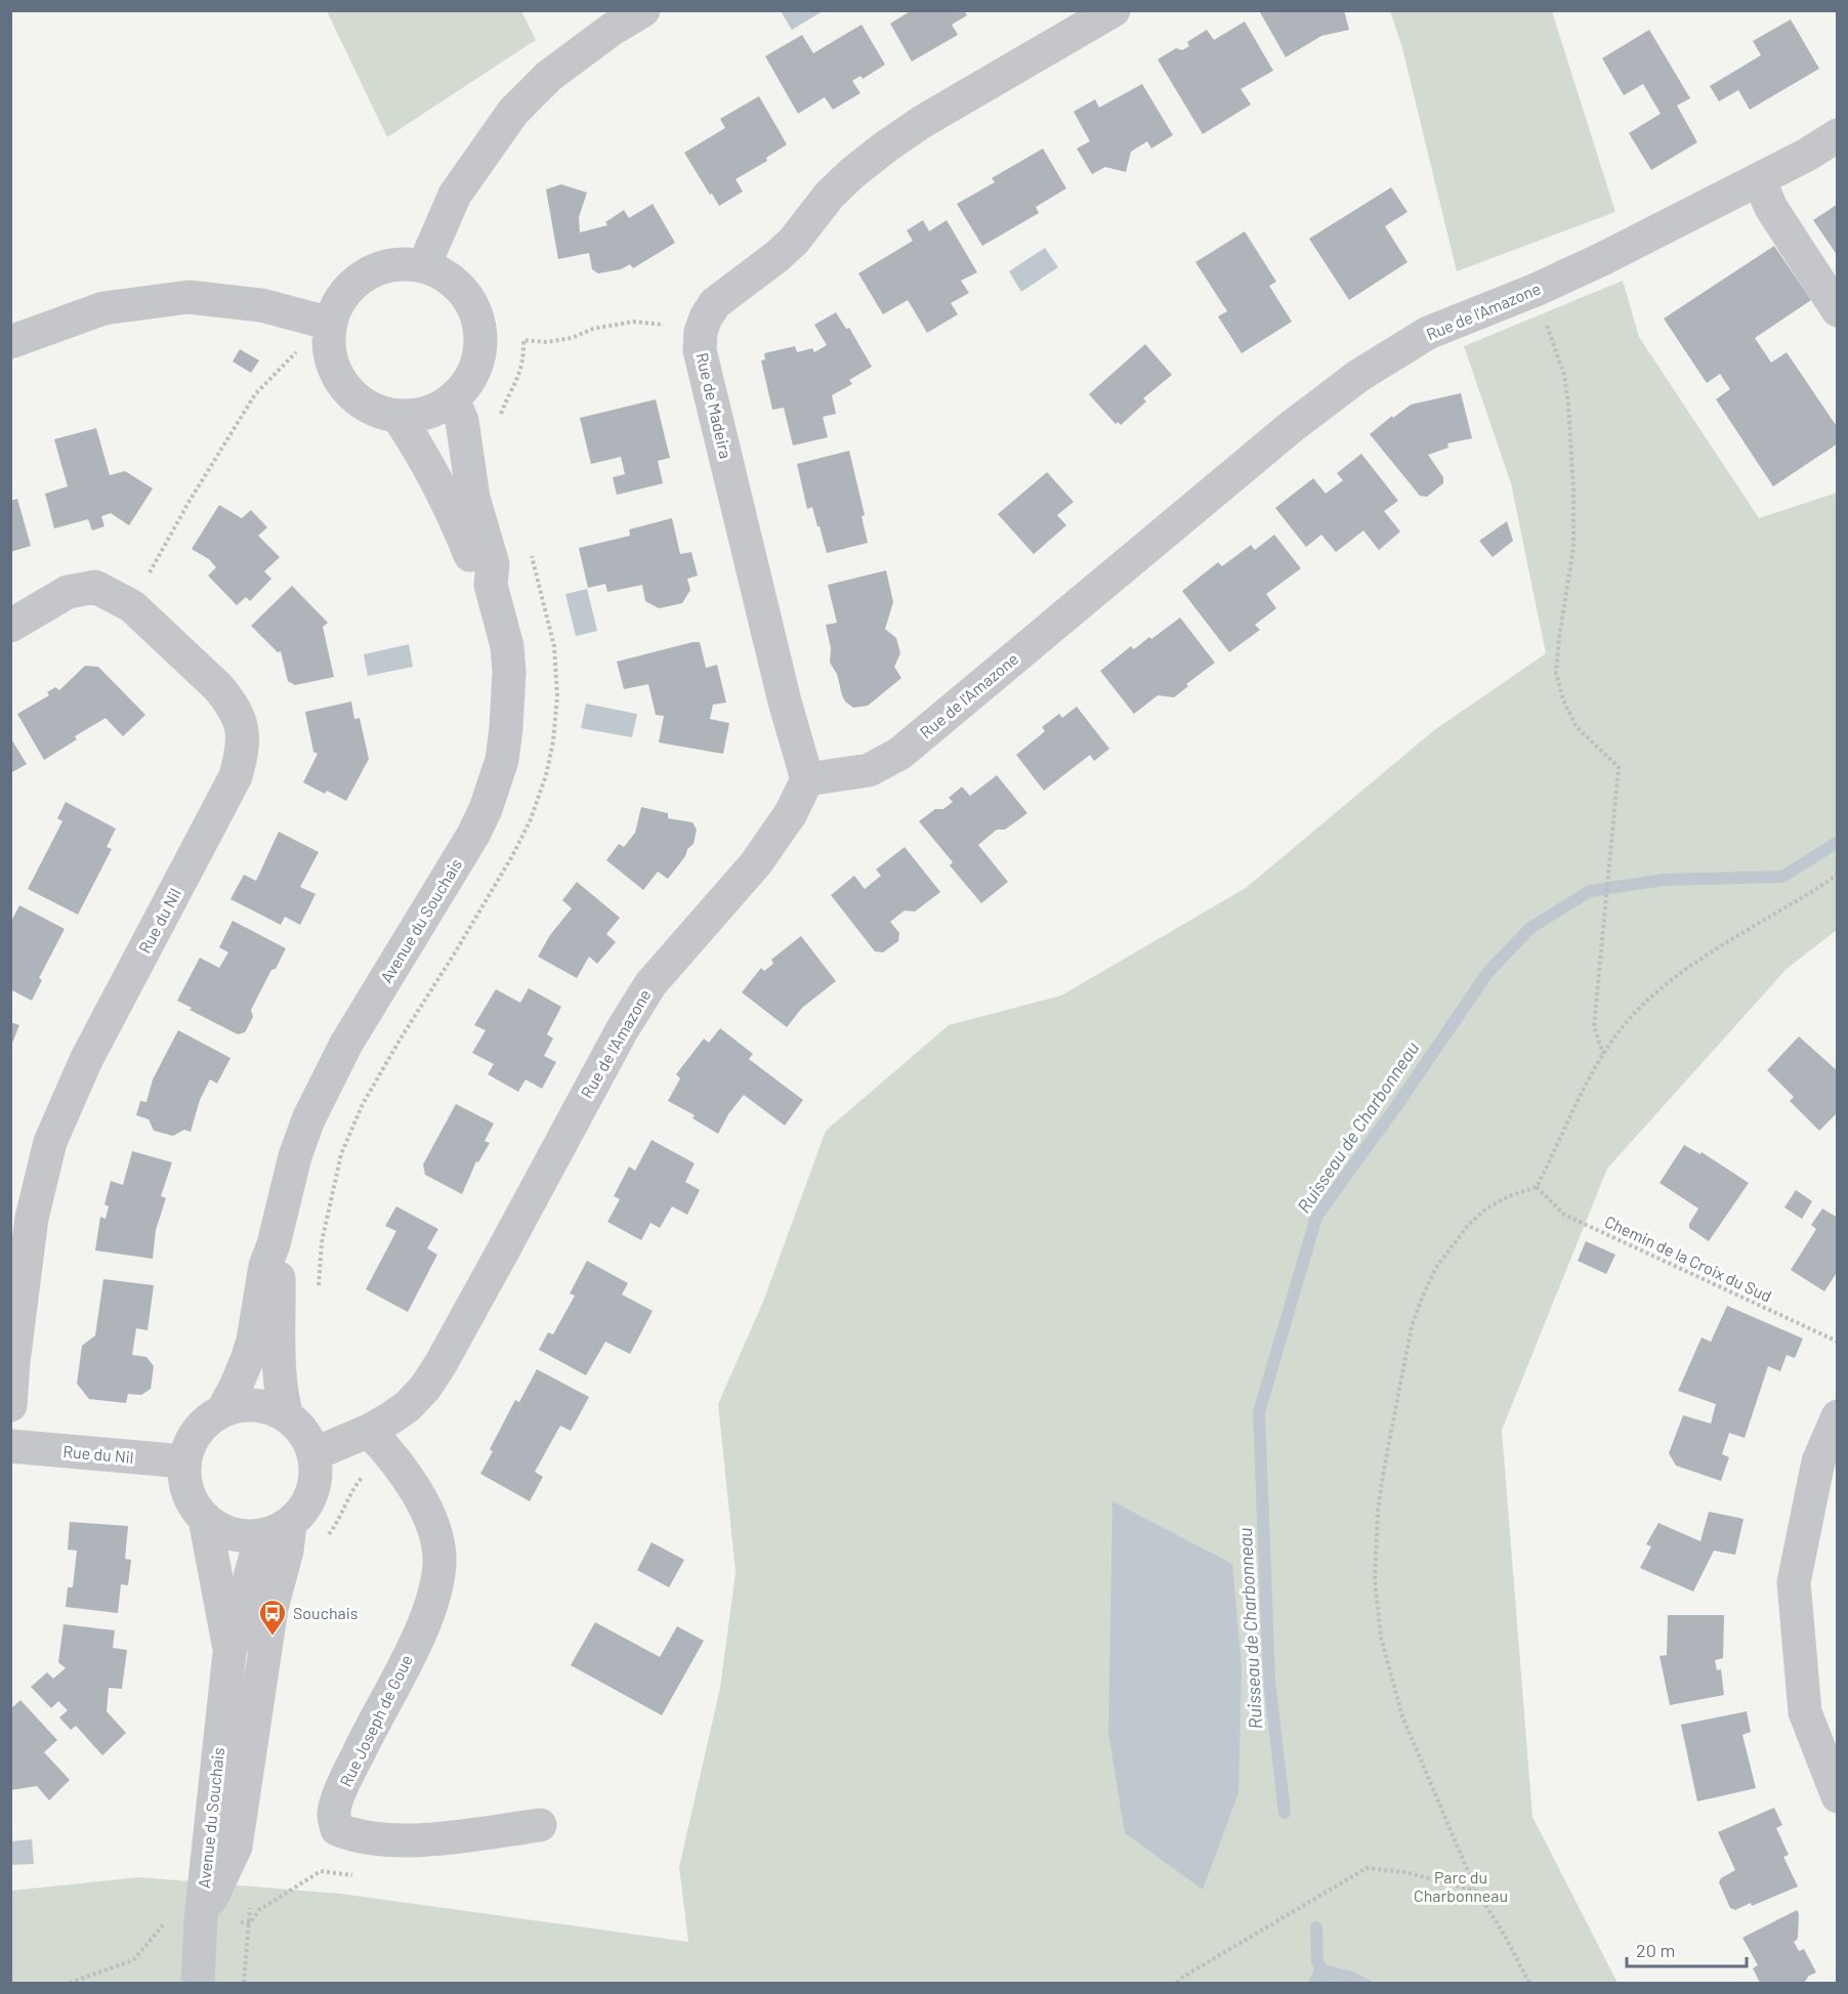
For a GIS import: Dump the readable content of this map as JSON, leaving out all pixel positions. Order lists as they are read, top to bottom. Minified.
{"streets":{"street":["Rue de l'Amazone","Rue de Madeira","Rue du Nil","Avenue du Souchais","Rue Joseph de Goue"],"path":["Chemin de la Croix du Sud"]},"crossings":[["Rue de l'Amazone","Rue de Madeira"],["Rue de l'Amazone","Rue du Nil"],["Rue de l'Amazone","Avenue du Souchais"],["Rue de l'Amazone","Rue Joseph de Goue"],["Rue du Nil","Avenue du Souchais"]],"water":["Ruisseau de Charbonneau"],"parks":["Parc du Charbonneau"],"places":{"bus stop":["Souchais"]},"scale_bar":"20 m"}
